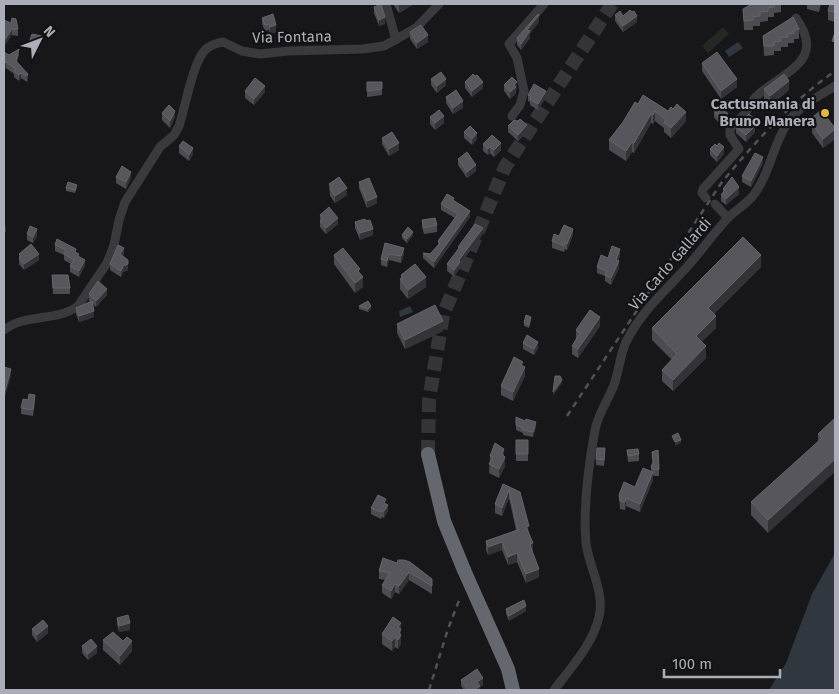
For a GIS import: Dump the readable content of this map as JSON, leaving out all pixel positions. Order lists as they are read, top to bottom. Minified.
{"streets":{"street":["Via Fontana","Via Carlo Gallardi"]},"places":["Cactusmania di Bruno Manera"],"scale_bar":"100 m","north":"top right"}
